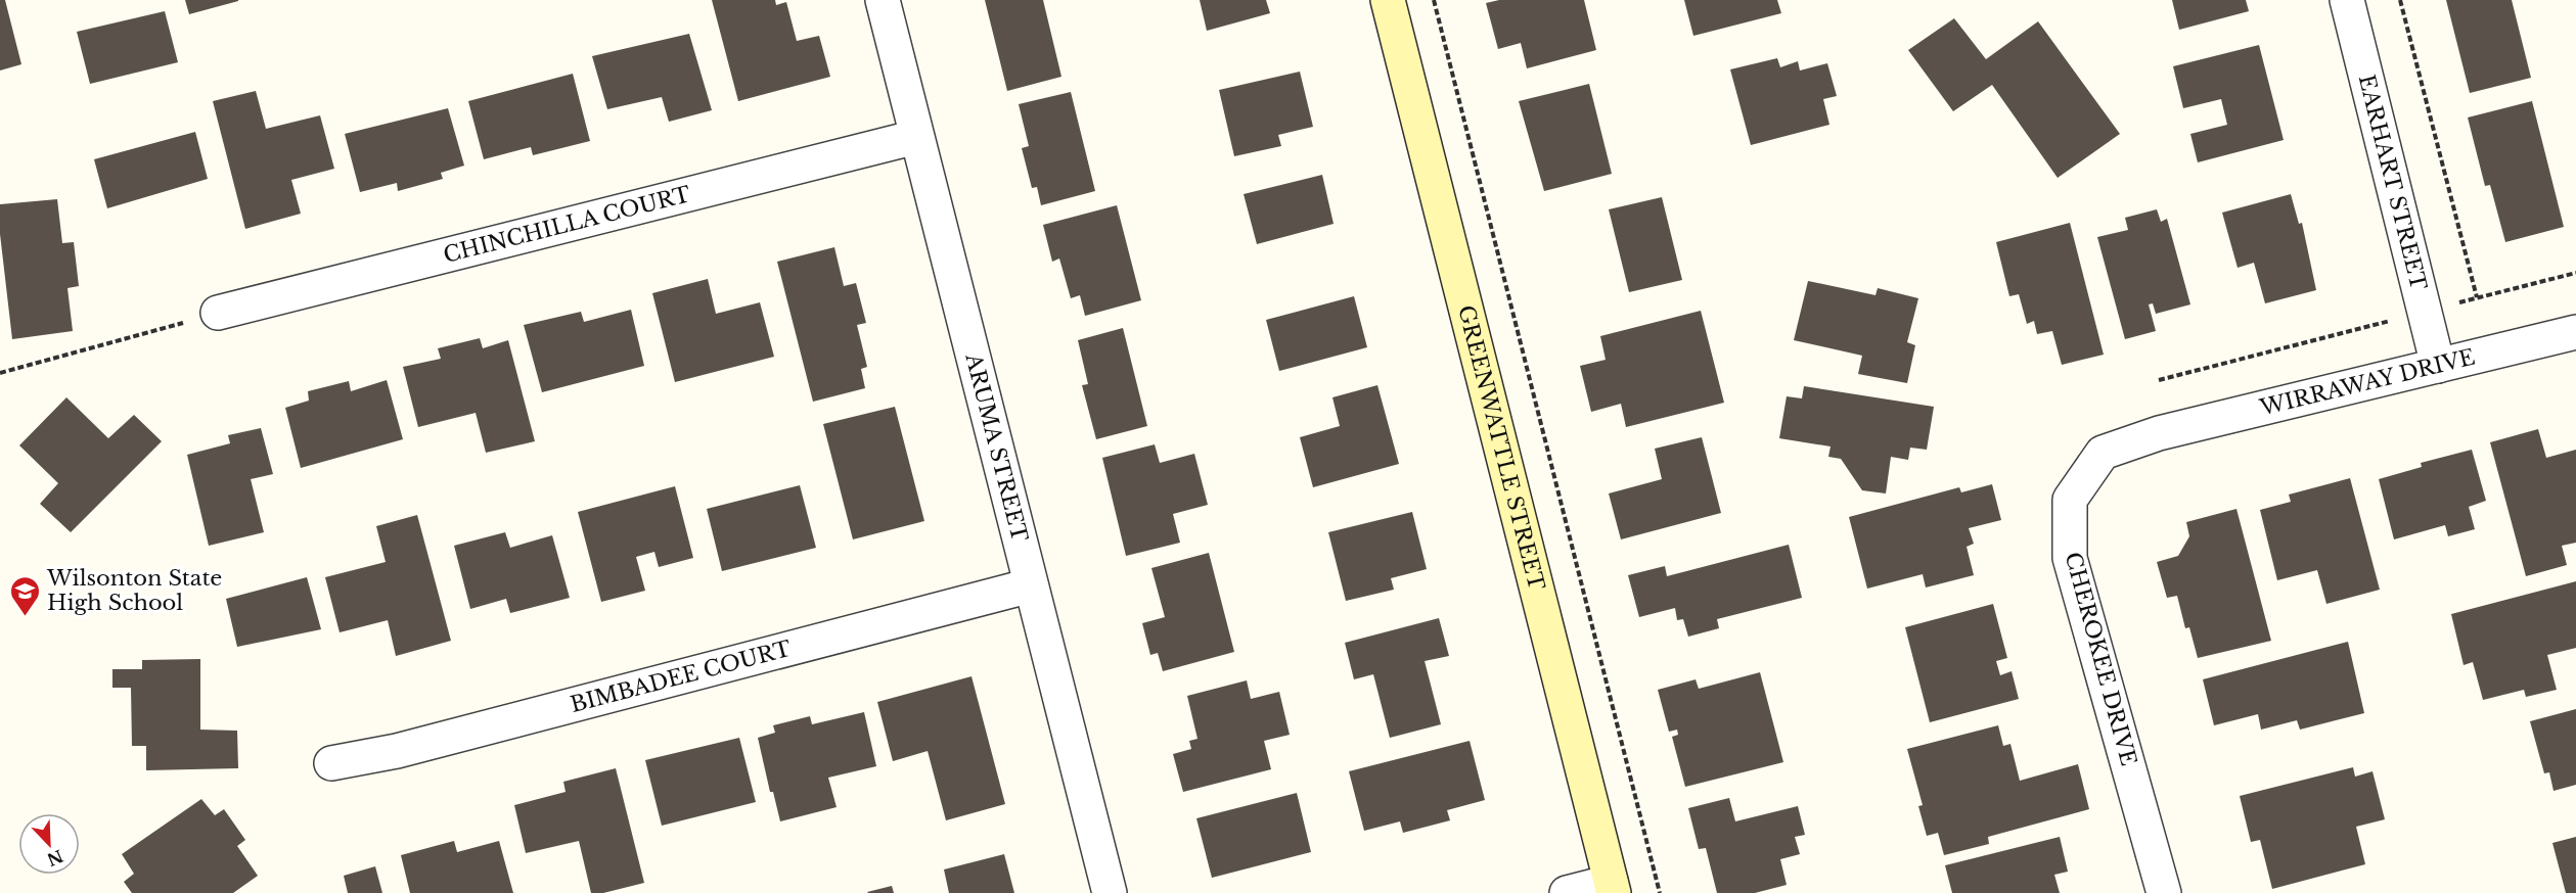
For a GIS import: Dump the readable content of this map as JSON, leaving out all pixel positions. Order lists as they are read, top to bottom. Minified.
{"streets":{"main road":["GREENWATTLE STREET"],"street":["EARHART STREET","CHINCHILLA COURT","WIRRAWAY DRIVE","ARUMA STREET","CHEROKEE DRIVE","BIMBADEE COURT"]},"crossings":[["EARHART STREET","WIRRAWAY DRIVE"],["CHINCHILLA COURT","ARUMA STREET"],["WIRRAWAY DRIVE","CHEROKEE DRIVE"],["ARUMA STREET","BIMBADEE COURT"]],"places":{"school or university":["Wilsonton State High School"]},"north":"bottom right"}
